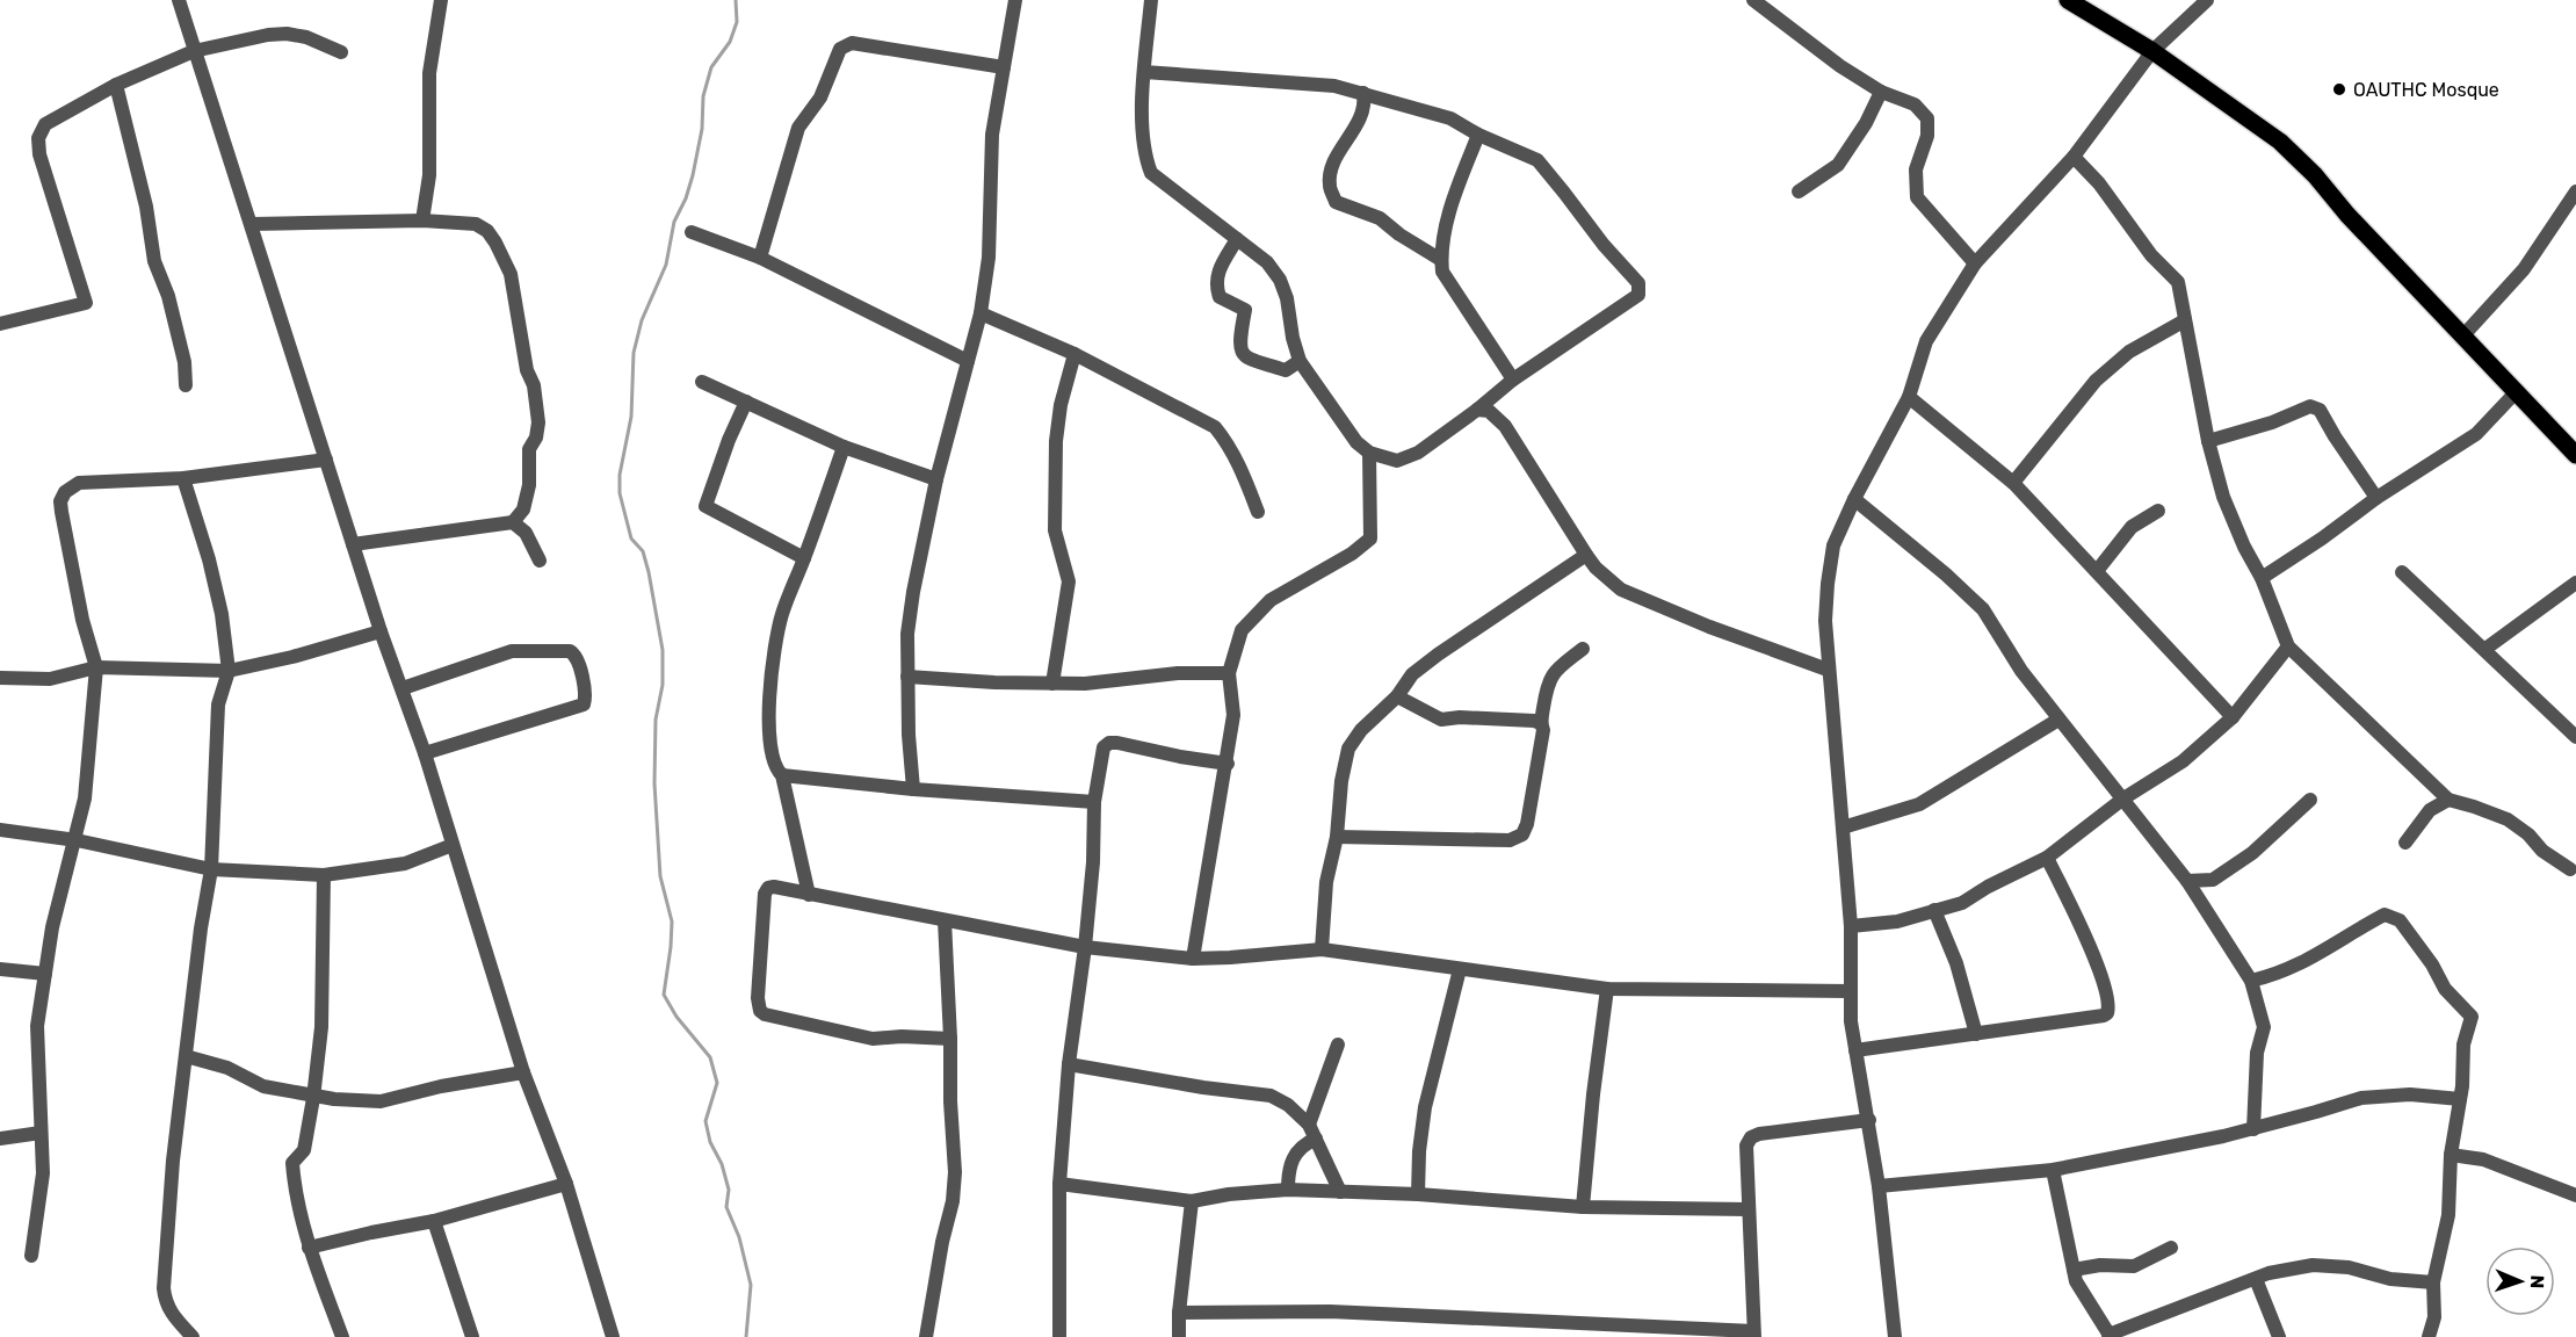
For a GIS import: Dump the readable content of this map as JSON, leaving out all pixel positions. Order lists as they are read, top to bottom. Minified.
{"places":["OAUTHC Mosque"],"north":"right"}
